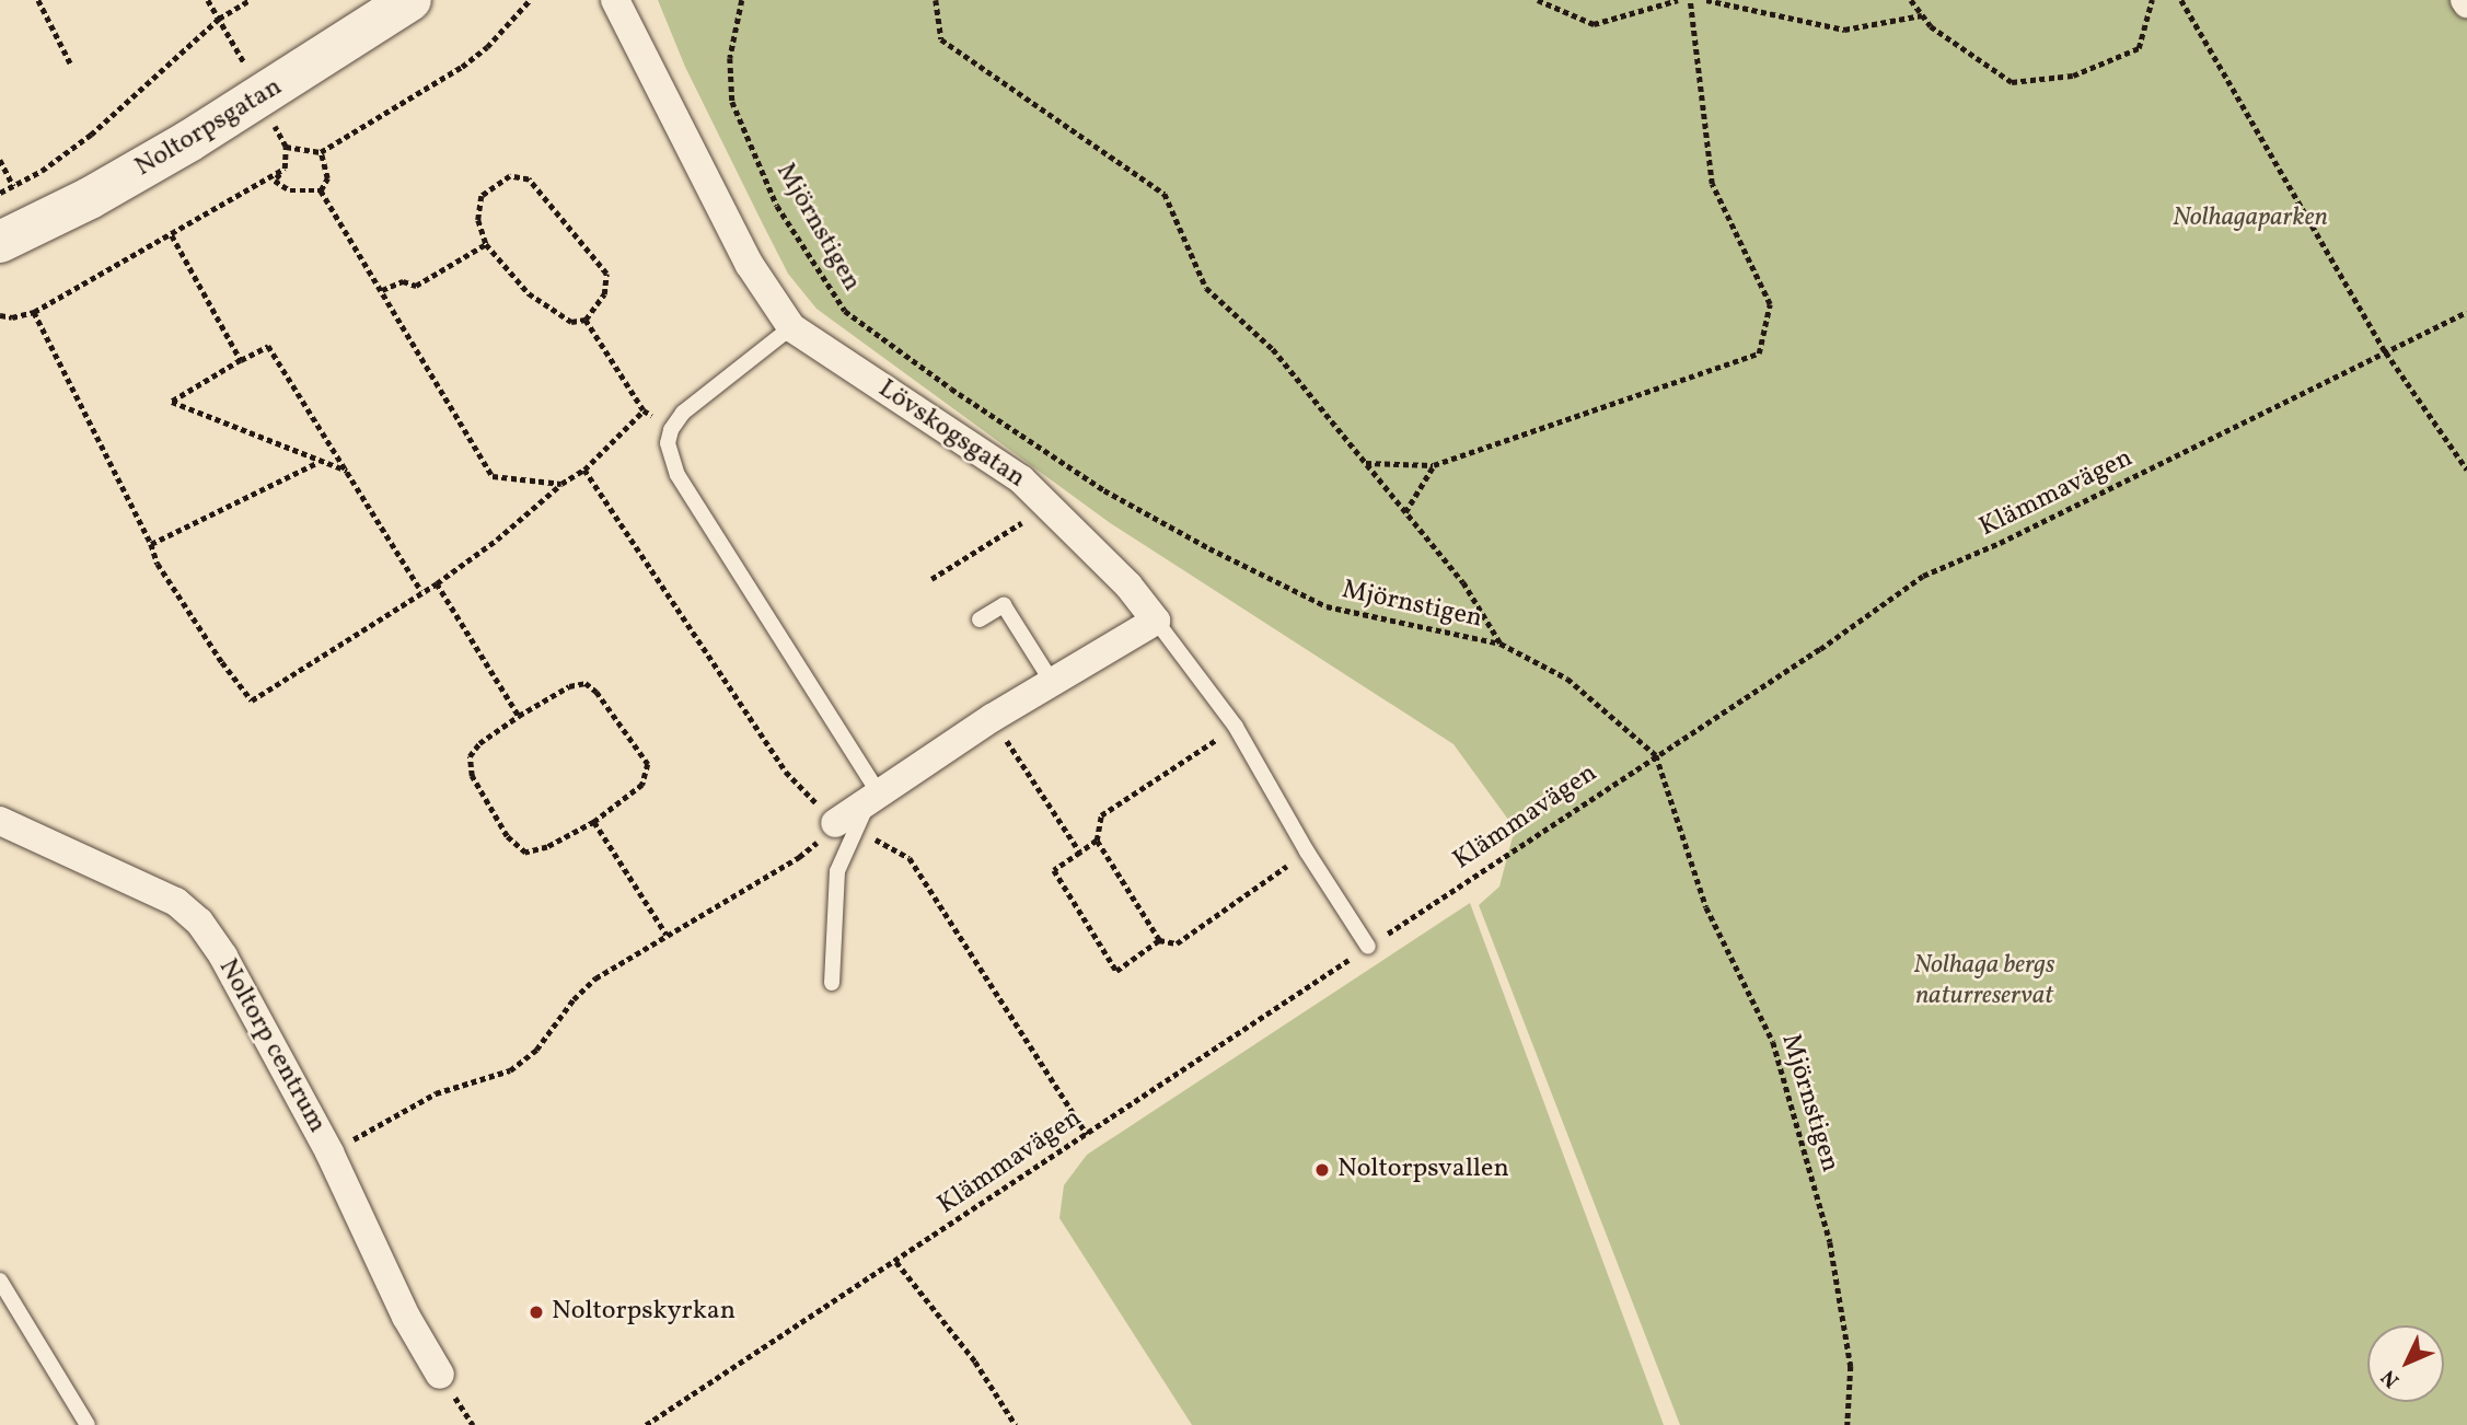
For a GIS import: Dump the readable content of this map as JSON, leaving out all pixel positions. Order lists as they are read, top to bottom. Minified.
{"streets":{"street":["Noltorpsgatan","Lövskogsgatan","Noltorp centrum"],"path":["Mjörnstigen","Klämmavägen"]},"crossings":[["Mjörnstigen","Klämmavägen"]],"parks":["Nolhagaparken","Nolhaga bergs naturreservat"],"places":["Noltorpsvallen","Noltorpskyrkan"],"north":"bottom left"}
